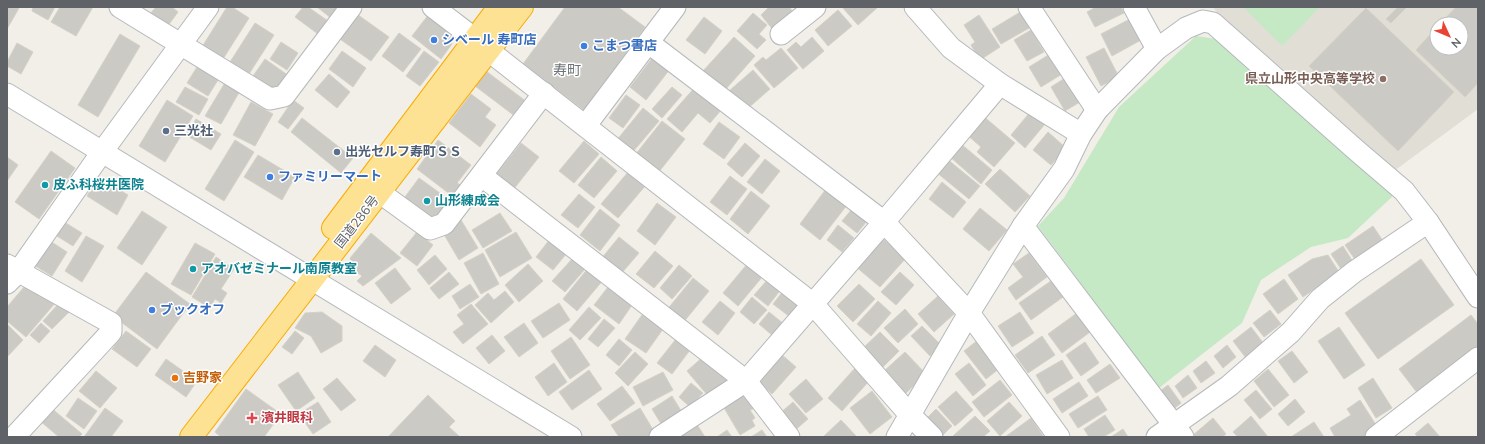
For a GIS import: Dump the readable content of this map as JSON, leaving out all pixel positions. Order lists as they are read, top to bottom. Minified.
{"streets":{"highway":["国道286号"]},"districts":["寿町"],"places":{"other":["シベール 寿町店","こまつ書店","県立山形中央高等学校","三光社","出光セルフ寿町ＳＳ","ファミリーマート","皮ふ科桜井医院","山形練成会","アオバゼミナール南原教室","ブックオフ","吉野家"],"health":["濱井眼科"]},"north":"bottom right"}
